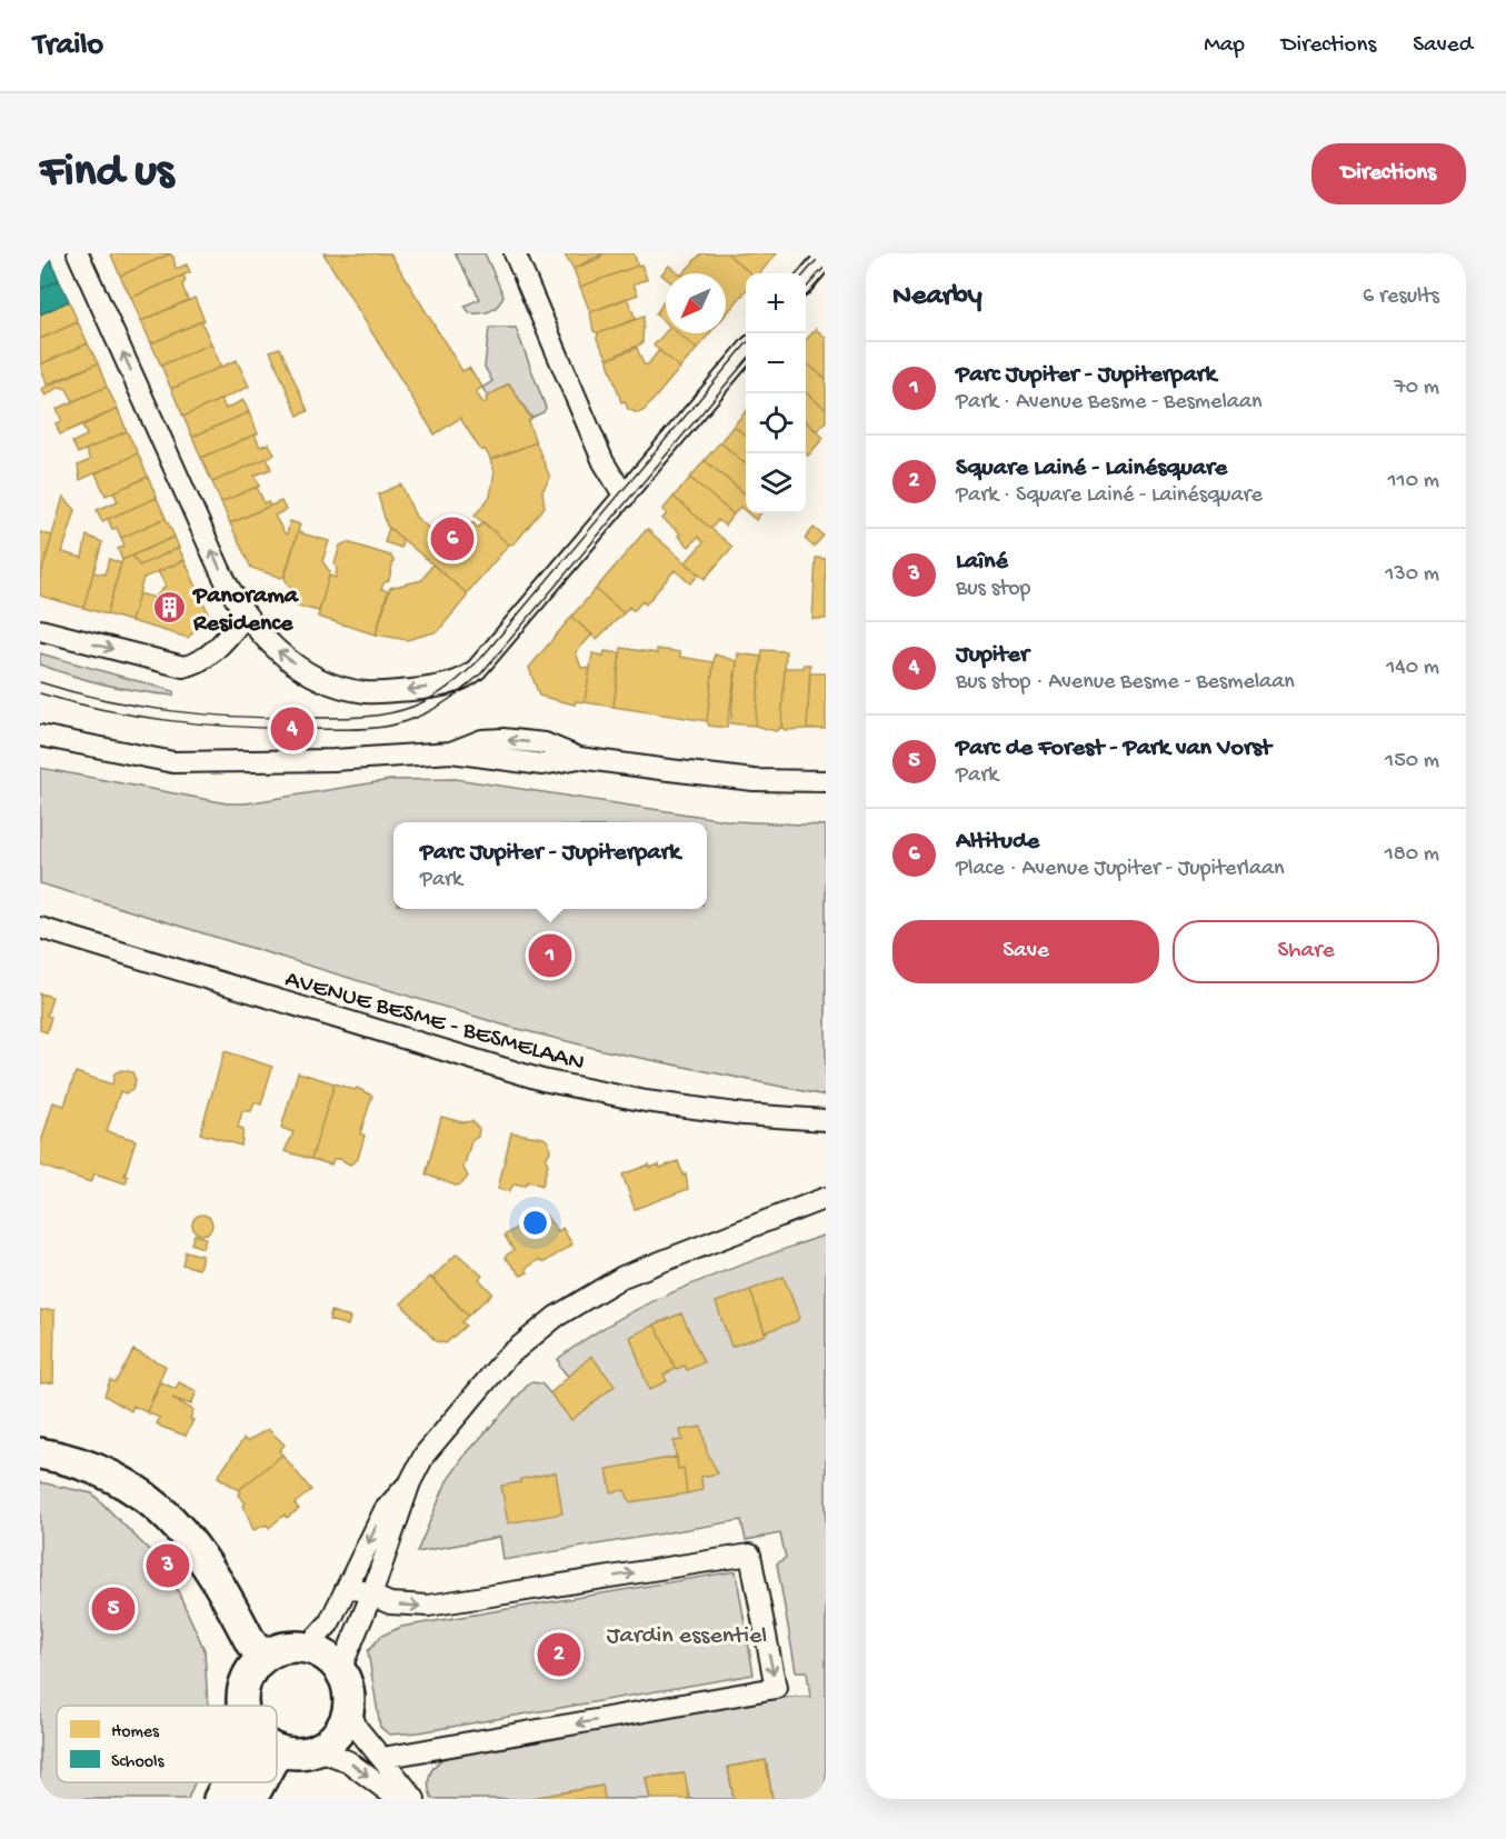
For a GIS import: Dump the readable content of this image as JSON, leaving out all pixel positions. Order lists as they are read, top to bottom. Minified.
{"streets":{"street":["AVENUE BESME - BESMELAAN"]},"parks":["Jardin essentiel"],"places":{"building":["Panorama Residence"]},"legend":["Homes","Schools"],"north":"bottom left","page":{"header":"Trailo","nav":["Map","Directions","Saved"],"buttons":["Directions",["Save","Share"]],"title":"Find us","heading":["Nearby","6 results"],"map_buttons":["+","−"],"list":[{"mark":"1","name":"Parc Jupiter - Jupiterpark","note":"Park · Avenue Besme - Besmelaan","value":"70 m"},{"mark":"2","name":"Square Lainé - Lainésquare","note":"Park · Square Lainé - Lainésquare","value":"110 m"},{"mark":"3","name":"Laîné","note":"Bus stop","value":"130 m"},{"mark":"4","name":"Jupiter","note":"Bus stop · Avenue Besme - Besmelaan","value":"140 m"},{"mark":"5","name":"Parc de Forest - Park van Vorst","note":"Park","value":"150 m"},{"mark":"6","name":"Altitude","note":"Place · Avenue Jupiter - Jupiterlaan","value":"180 m"}],"pins":["6","4","1","3","5","2"],"popup":["Parc Jupiter - Jupiterpark","Park"]}}
